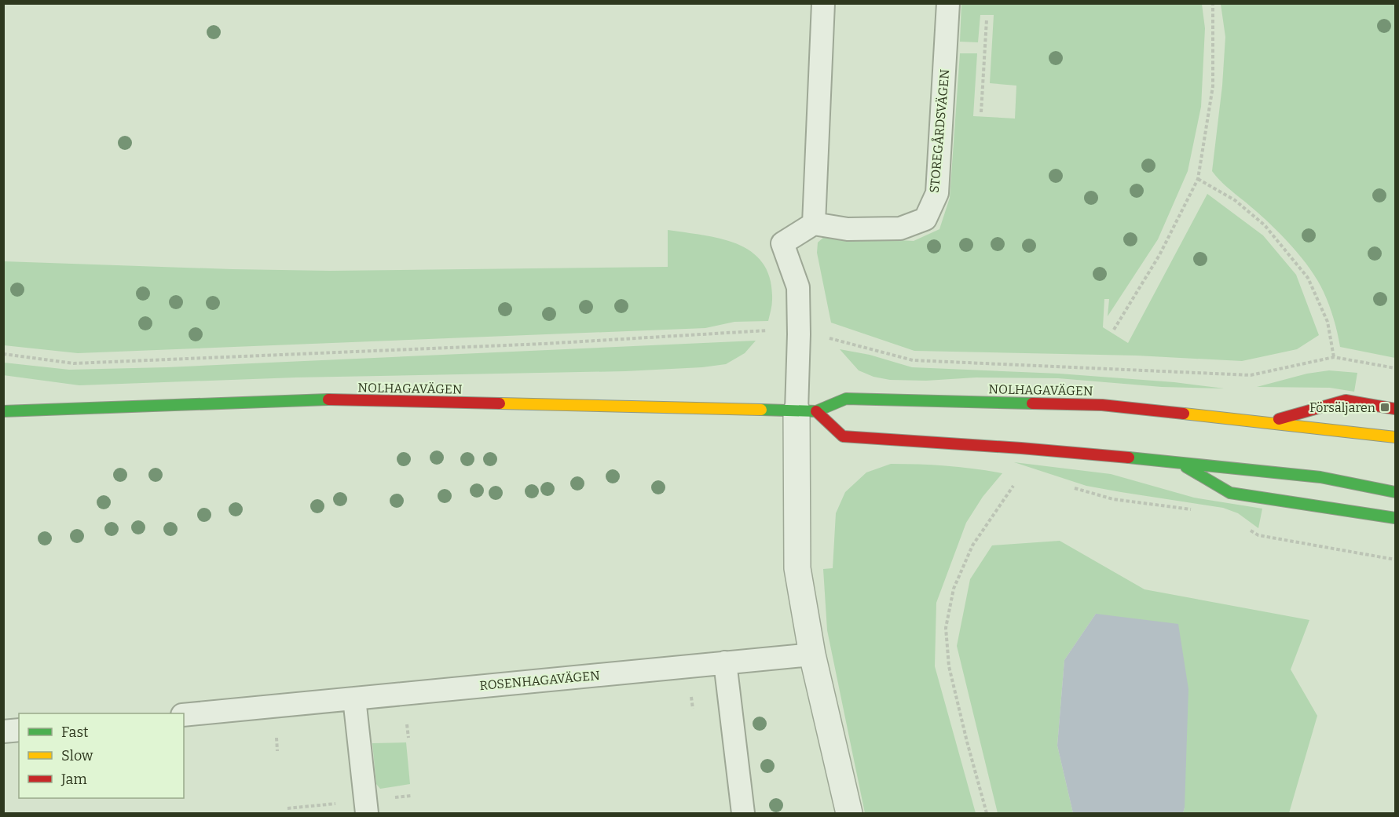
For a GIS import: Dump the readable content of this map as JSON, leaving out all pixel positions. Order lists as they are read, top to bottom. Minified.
{"streets":{"street":["NOLHAGAVÄGEN"],"lane":["STOREGÅRDSVÄGEN","ROSENHAGAVÄGEN"]},"places":{"transit":["Försäljaren"]},"legend":["Fast","Slow","Jam"]}
